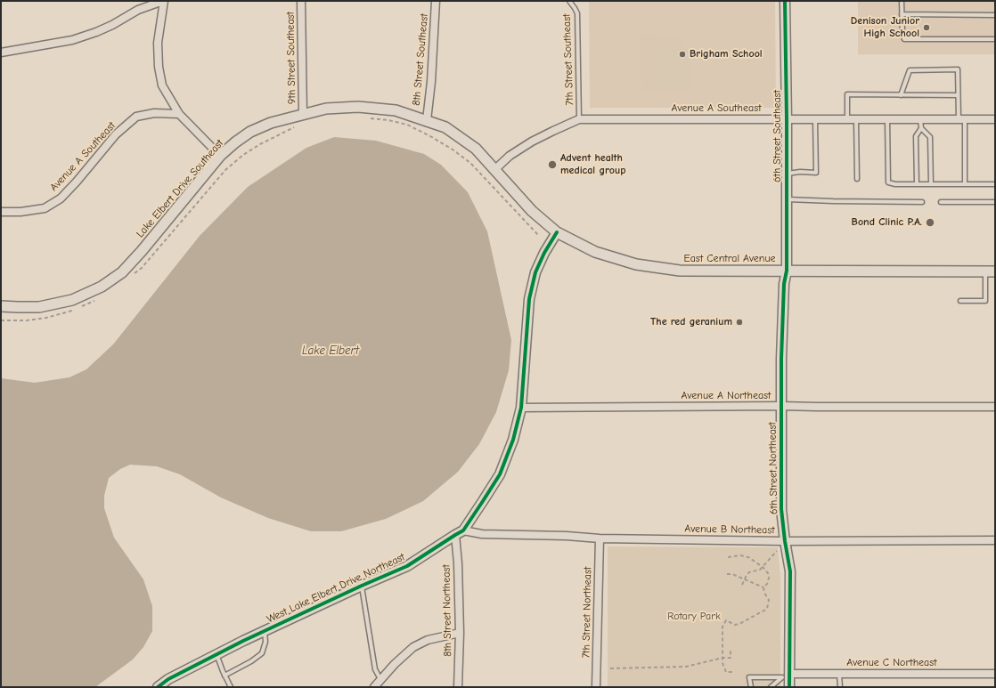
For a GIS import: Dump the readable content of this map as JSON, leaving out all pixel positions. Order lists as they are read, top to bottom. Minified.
{"streets":{"main road":["Lake Elbert Drive Southeast","East Central Avenue"],"street":["9th Street Southeast","8th Street Southeast","Avenue A Southeast","6th Street Southeast","Avenue A Northeast","6th Street Northeast","Avenue B Northeast","West Lake Elbert Drive Northeast","8th Street Northeast","7th Street Northeast","Avenue C Northeast"],"lane":["7th Street Southeast"]},"crossings":[["9th Street Southeast","Lake Elbert Drive Southeast"],["8th Street Southeast","Lake Elbert Drive Southeast"],["7th Street Southeast","Avenue A Southeast"],["Avenue A Southeast","6th Street Southeast"],["Avenue A Southeast","Lake Elbert Drive Southeast"],["6th Street Southeast","East Central Avenue"],["6th Street Southeast","6th Street Northeast"],["Lake Elbert Drive Southeast","East Central Avenue"],["Lake Elbert Drive Southeast","West Lake Elbert Drive Northeast"],["East Central Avenue","6th Street Northeast"],["East Central Avenue","West Lake Elbert Drive Northeast"],["Avenue A Northeast","6th Street Northeast"],["Avenue A Northeast","West Lake Elbert Drive Northeast"],["6th Street Northeast","Avenue B Northeast"],["6th Street Northeast","Avenue C Northeast"],["Avenue B Northeast","West Lake Elbert Drive Northeast"],["Avenue B Northeast","7th Street Northeast"],["West Lake Elbert Drive Northeast","8th Street Northeast"]],"water":["Lake Elbert"],"parks":["Rotary Park"],"places":["Denison Junior High School","Brigham School","Advent health medical group","Bond Clinic P.A.","The red geranium"]}
